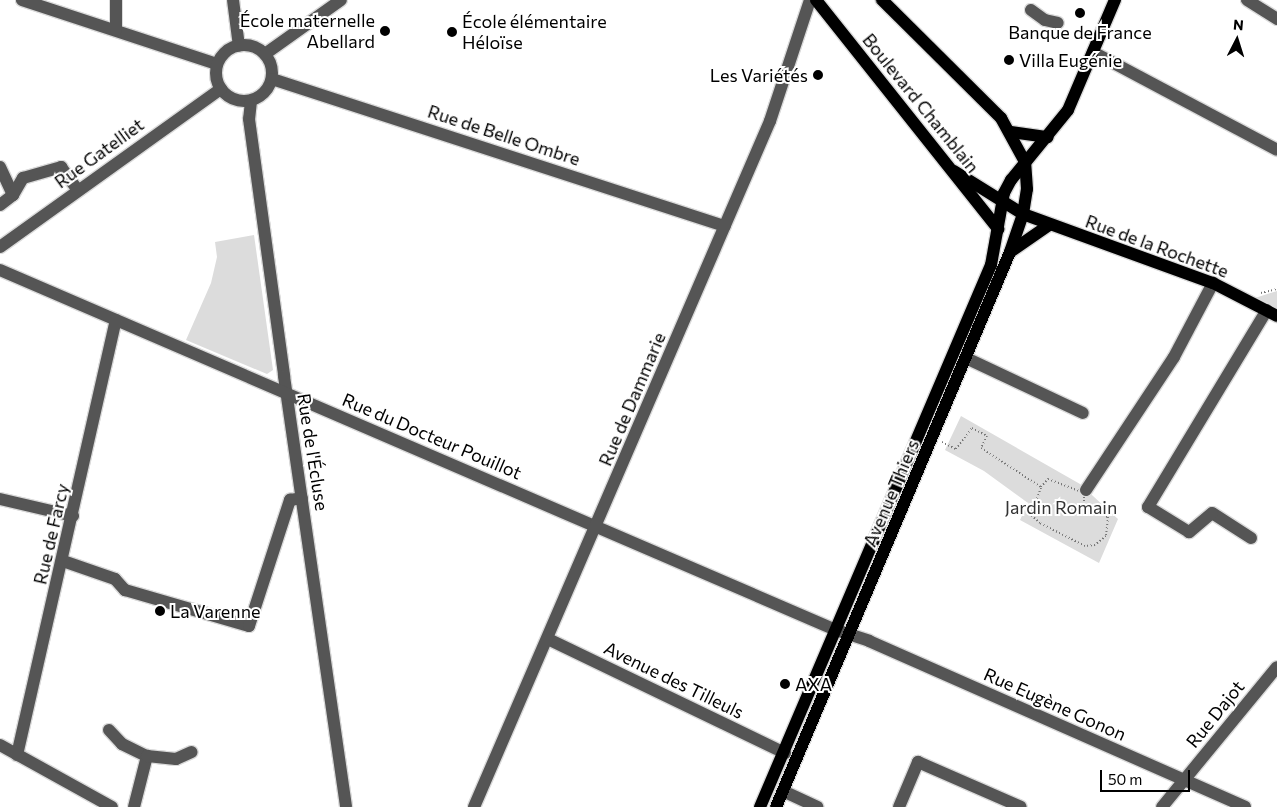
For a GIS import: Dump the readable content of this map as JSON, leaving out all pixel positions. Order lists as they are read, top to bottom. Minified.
{"streets":{"main road":["Boulevard Chamblain","Rue de la Rochette","Avenue Thiers"],"street":["Rue de Belle Ombre","Rue Gatelliet","Rue de Dammarie","Rue du Docteur Pouillot","Rue de l'Écluse","Rue de Farcy","Avenue des Tilleuls","Rue Eugène Gonon","Rue Dajot"]},"crossings":[["Boulevard Chamblain","Rue de la Rochette"],["Boulevard Chamblain","Avenue Thiers"],["Rue de Belle Ombre","Rue Gatelliet"],["Rue de Belle Ombre","Rue de Dammarie"],["Rue de Belle Ombre","Rue de l'Écluse"],["Rue Gatelliet","Rue de l'Écluse"],["Rue de la Rochette","Avenue Thiers"],["Rue de Dammarie","Rue du Docteur Pouillot"],["Rue de Dammarie","Avenue des Tilleuls"],["Rue du Docteur Pouillot","Rue de l'Écluse"],["Rue du Docteur Pouillot","Avenue Thiers"],["Rue du Docteur Pouillot","Rue de Farcy"],["Rue du Docteur Pouillot","Rue Eugène Gonon"],["Avenue Thiers","Avenue des Tilleuls"],["Avenue Thiers","Rue Eugène Gonon"],["Rue Eugène Gonon","Rue Dajot"]],"parks":["Jardin Romain"],"places":["Banque de France","École maternelle Abellard","École élémentaire Héloïse","Villa Eugénie","Les Variétés","La Varenne","AXA"],"scale_bar":"50 m","north":"top"}
